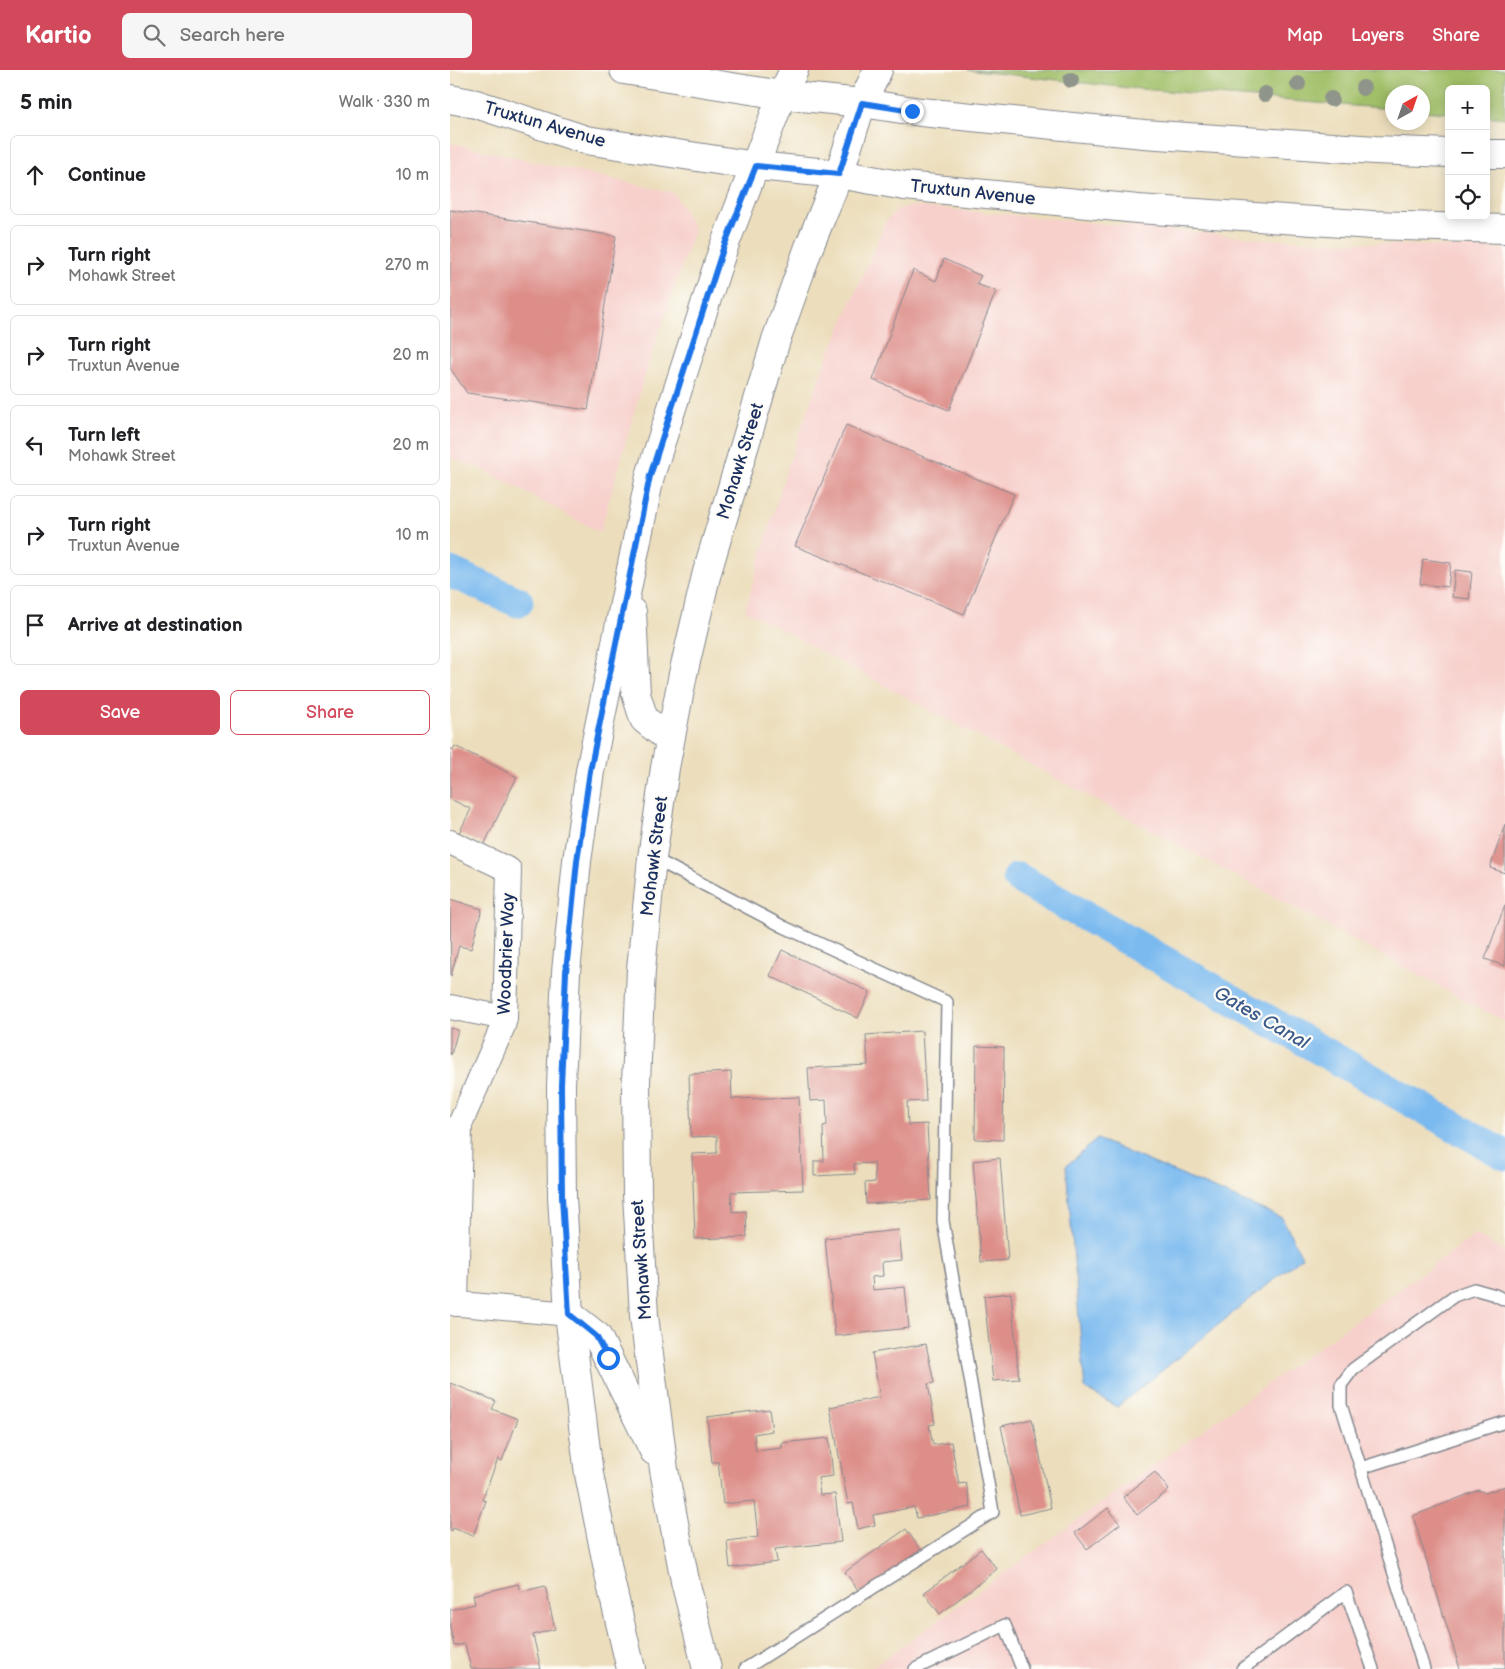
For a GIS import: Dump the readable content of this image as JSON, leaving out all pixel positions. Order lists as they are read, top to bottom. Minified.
{"streets":{"main road":["Truxtun Avenue","Mohawk Street"],"street":["Woodbrier Way"]},"crossings":[["Truxtun Avenue","Mohawk Street"]],"water":["Gates Canal"],"north":"top right","page":{"header":"Kartio","search":"Search here","nav":["Map","Layers","Share"],"heading":["5 min","Walk · 330 m"],"map_buttons":["+","−"],"list":[["Continue","10 m"],["Turn right","Mohawk Street","270 m"],["Turn right","Truxtun Avenue","20 m"],["Turn left","Mohawk Street","20 m"],["Turn right","Truxtun Avenue","10 m"],"Arrive at destination"],"buttons":["Save","Share"]}}
